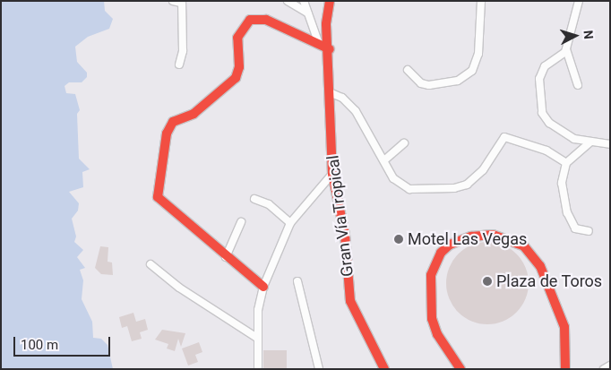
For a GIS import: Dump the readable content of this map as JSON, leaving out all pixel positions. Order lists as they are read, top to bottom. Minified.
{"streets":{"street":["Gran Vía Tropical"]},"places":["Motel Las Vegas","Plaza de Toros"],"scale_bar":"100 m","north":"right"}
